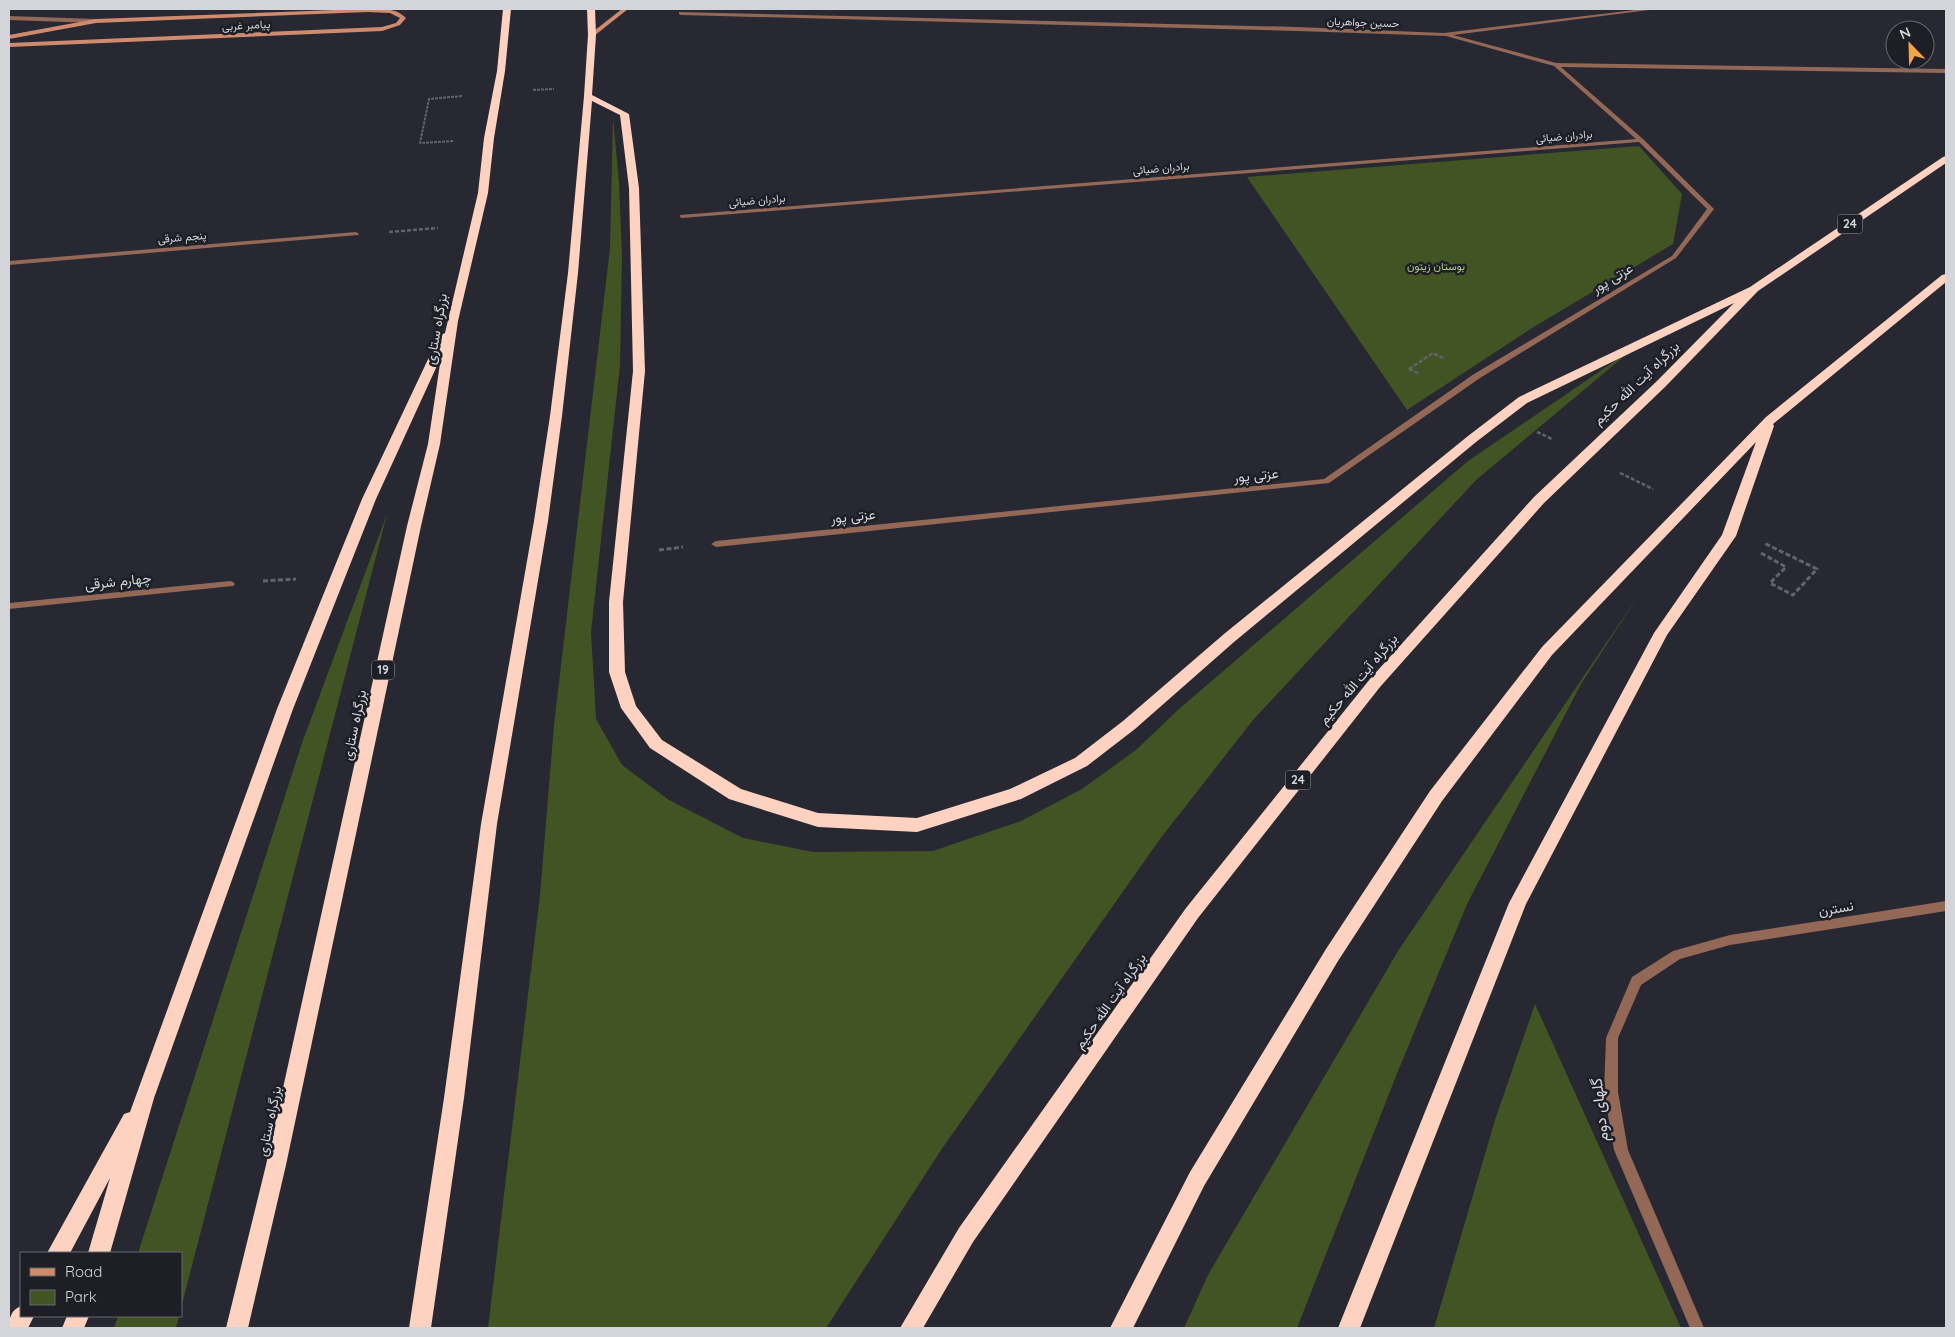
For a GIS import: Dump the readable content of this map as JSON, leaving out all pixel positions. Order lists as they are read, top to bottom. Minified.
{"streets":{"highway":["24","بزرگراه ستاری","بزرگراه آیت الله حکیم","19"],"main road":["پیامبر غربی"],"street":["حسین جواهریان","برادران ضیائی","پنجم شرقی","عزتی پور","چهارم شرقی","نسترن","گلهای دوم"]},"crossings":[["برادران ضیائی","عزتی پور"],["نسترن","گلهای دوم"]],"parks":["بوستان زیتون"],"legend":["Road","Park"],"north":"top left"}
